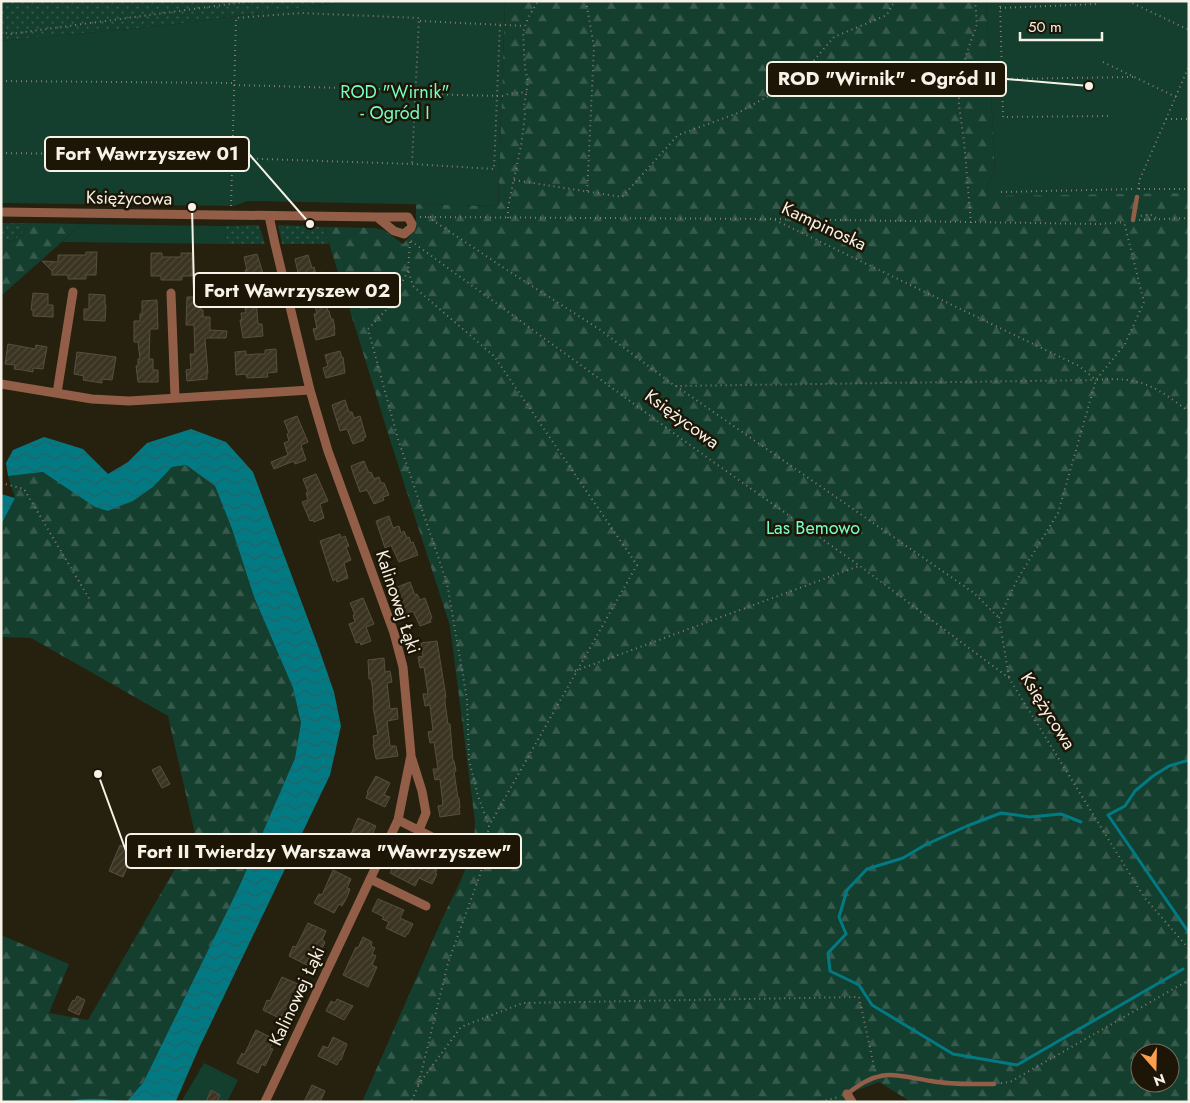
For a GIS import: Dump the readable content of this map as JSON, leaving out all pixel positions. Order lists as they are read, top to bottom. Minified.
{"streets":{"street":["Księżycowa","Kalinowej Łąki"],"path":["Kampinoska"]},"crossings":[["Księżycowa","Kalinowej Łąki"]],"parks":["ROD \"Wirnik\" - Ogród I","Las Bemowo"],"places":["ROD \"Wirnik\" - Ogród II","Fort Wawrzyszew 02","Fort Wawrzyszew 01","Fort II Twierdzy Warszawa \"Wawrzyszew\""],"scale_bar":"50 m","north":"bottom"}
